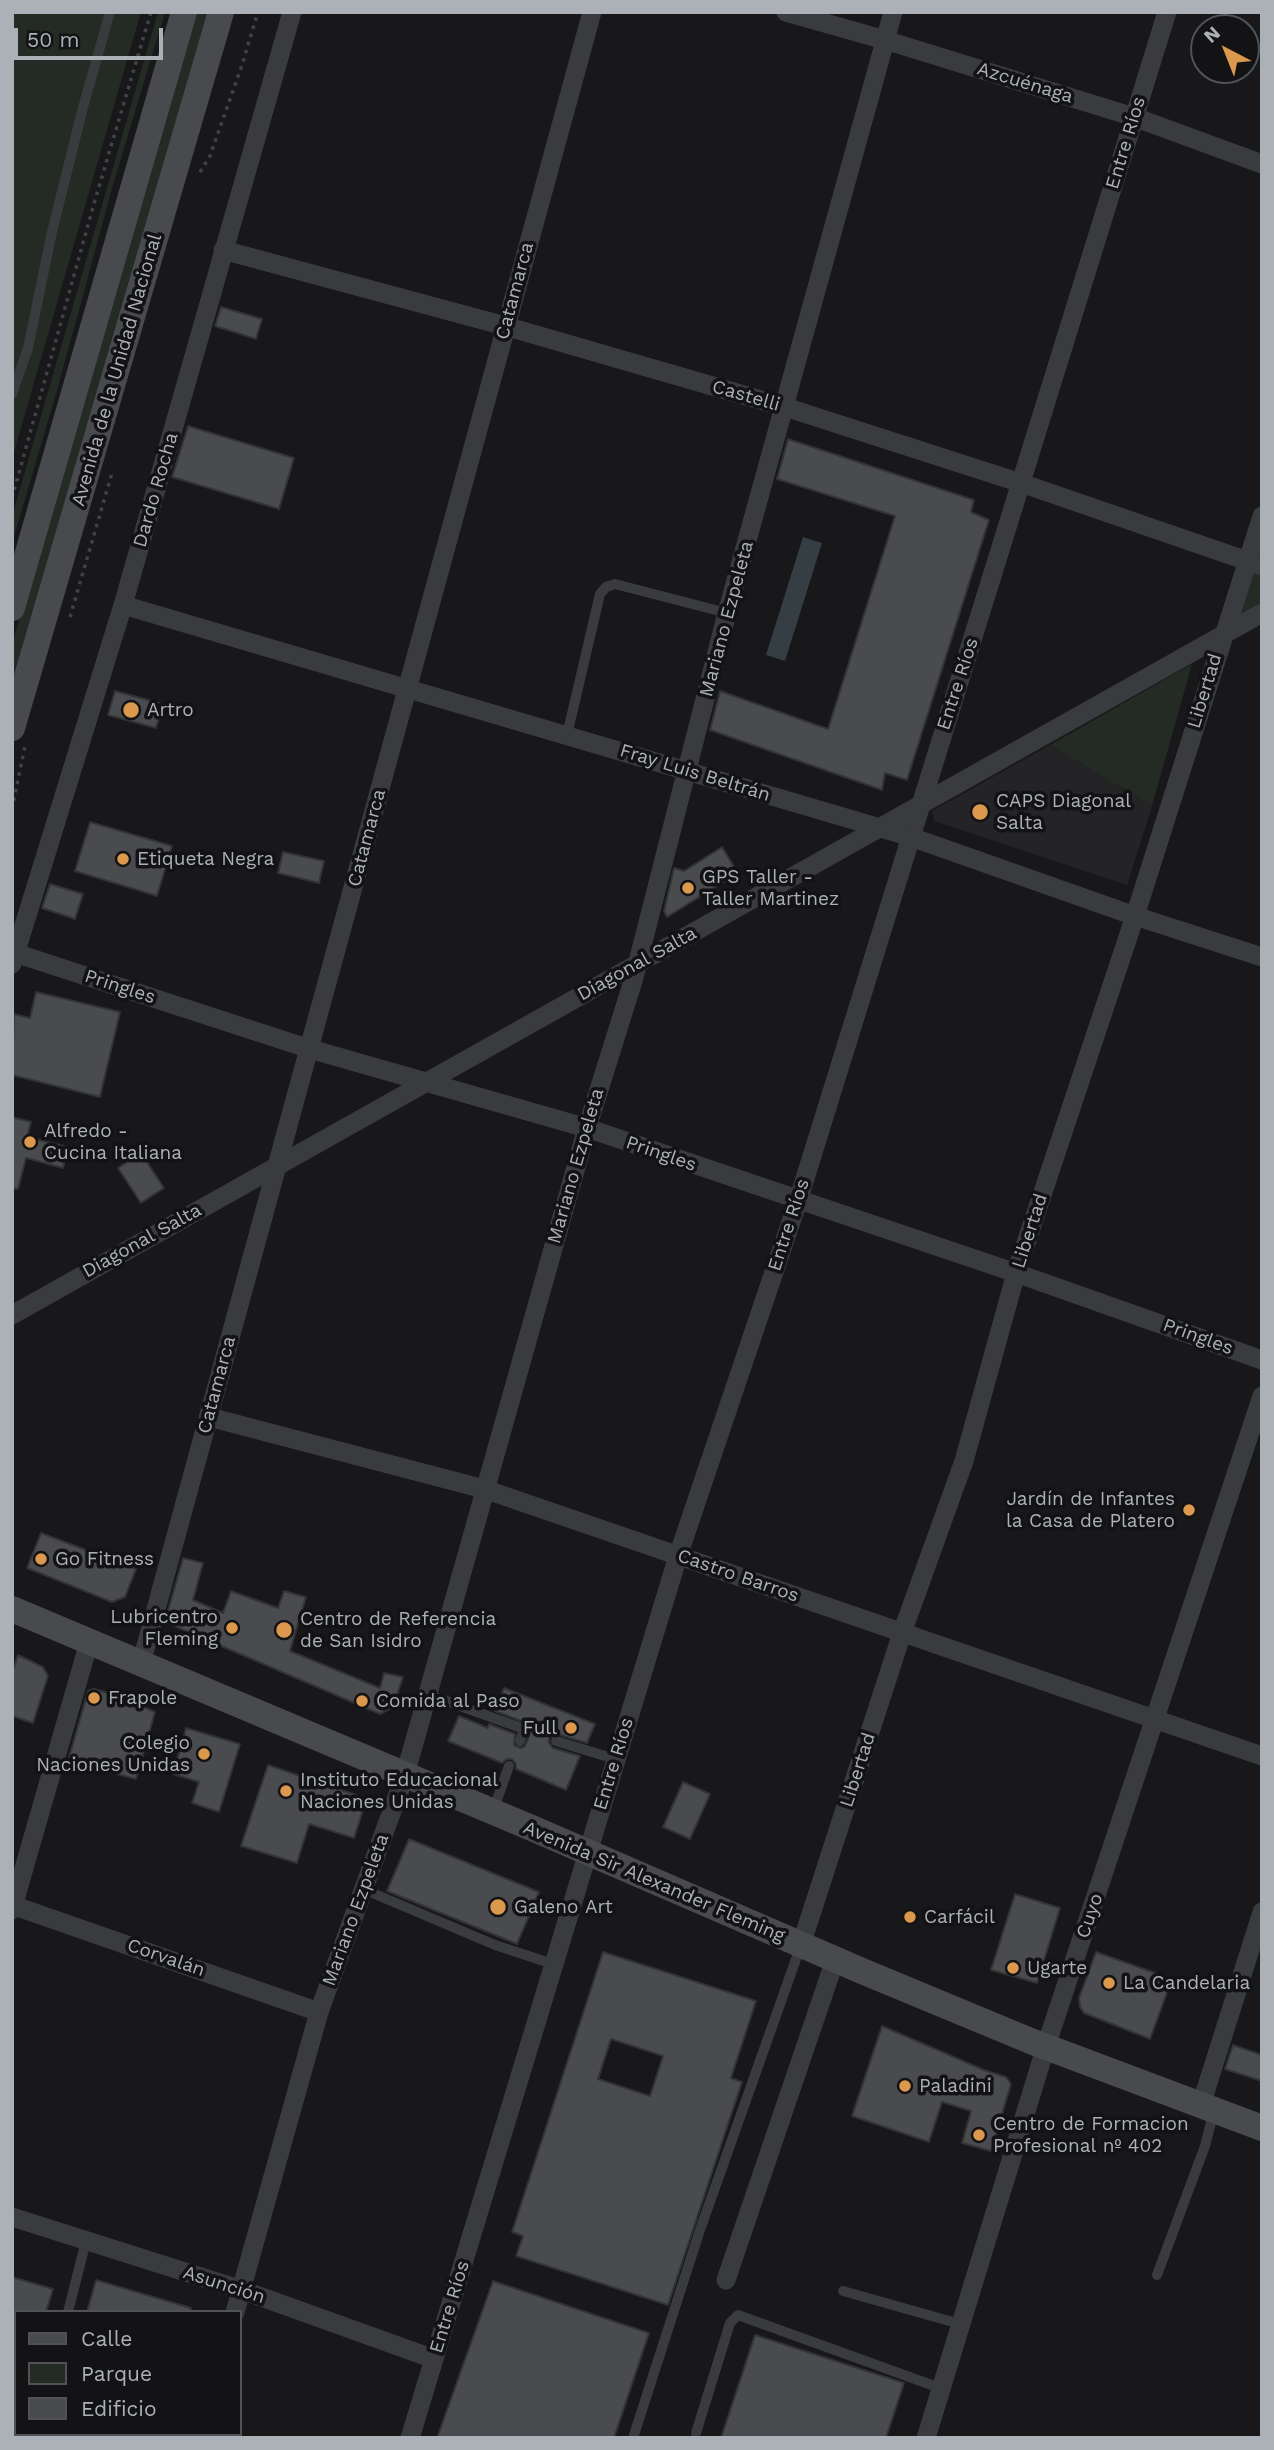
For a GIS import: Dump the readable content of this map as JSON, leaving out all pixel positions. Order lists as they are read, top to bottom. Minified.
{"streets":{"main road":["Avenida de la Unidad Nacional","Avenida Sir Alexander Fleming"],"street":["Azcuénaga","Entre Ríos","Catamarca","Castelli","Dardo Rocha","Mariano Ezpeleta","Libertad","Fray Luis Beltrán","Diagonal Salta","Pringles","Castro Barros","Cuyo","Corvalán","Asunción"]},"crossings":[["Azcuénaga","Entre Ríos"],["Azcuénaga","Mariano Ezpeleta"],["Entre Ríos","Castelli"],["Entre Ríos","Fray Luis Beltrán"],["Entre Ríos","Diagonal Salta"],["Entre Ríos","Pringles"],["Entre Ríos","Castro Barros"],["Entre Ríos","Avenida Sir Alexander Fleming"],["Entre Ríos","Asunción"],["Catamarca","Castelli"],["Catamarca","Fray Luis Beltrán"],["Catamarca","Diagonal Salta"],["Catamarca","Pringles"],["Catamarca","Castro Barros"],["Catamarca","Avenida Sir Alexander Fleming"],["Castelli","Dardo Rocha"],["Castelli","Mariano Ezpeleta"],["Castelli","Libertad"],["Dardo Rocha","Fray Luis Beltrán"],["Dardo Rocha","Pringles"],["Mariano Ezpeleta","Fray Luis Beltrán"],["Mariano Ezpeleta","Diagonal Salta"],["Mariano Ezpeleta","Pringles"],["Mariano Ezpeleta","Castro Barros"],["Mariano Ezpeleta","Avenida Sir Alexander Fleming"],["Mariano Ezpeleta","Corvalán"],["Mariano Ezpeleta","Asunción"],["Libertad","Fray Luis Beltrán"],["Libertad","Diagonal Salta"],["Libertad","Pringles"],["Libertad","Castro Barros"],["Libertad","Avenida Sir Alexander Fleming"],["Fray Luis Beltrán","Diagonal Salta"],["Diagonal Salta","Pringles"],["Castro Barros","Cuyo"],["Avenida Sir Alexander Fleming","Cuyo"]],"places":["Artro","CAPS Diagonal Salta","Etiqueta Negra","GPS Taller - Taller Martinez","Alfredo - Cucina Italiana","Jardín de Infantes la Casa de Platero","Go Fitness","Lubricentro Fleming","Centro de Referencia de San Isidro","Frapole","Comida al Paso","Full","Colegio Naciones Unidas","Instituto Educacional Naciones Unidas","Galeno Art","Carfácil","Ugarte","La Candelaria","Paladini","Centro de Formacion Profesional nº 402"],"legend":["Calle","Parque","Edificio"],"scale_bar":"50 m","north":"top left"}
